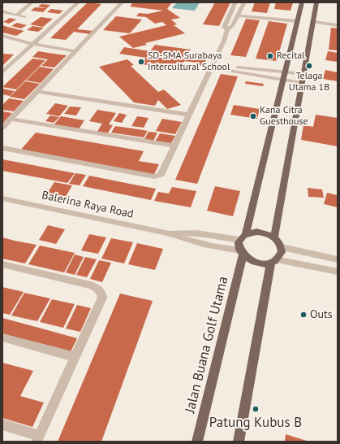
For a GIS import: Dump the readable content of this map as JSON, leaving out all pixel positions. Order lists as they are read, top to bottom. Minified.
{"streets":{"main road":["Jalan Buana Golf Utama"],"street":["Balerina Raya Road"]},"crossings":[["Balerina Raya Road","Jalan Buana Golf Utama"]],"places":["Recital","SD-SMA Surabaya Intercultural School","Telaga Utama 1B","Kana Citra Guesthouse","Outs","Patung Kubus B"]}
